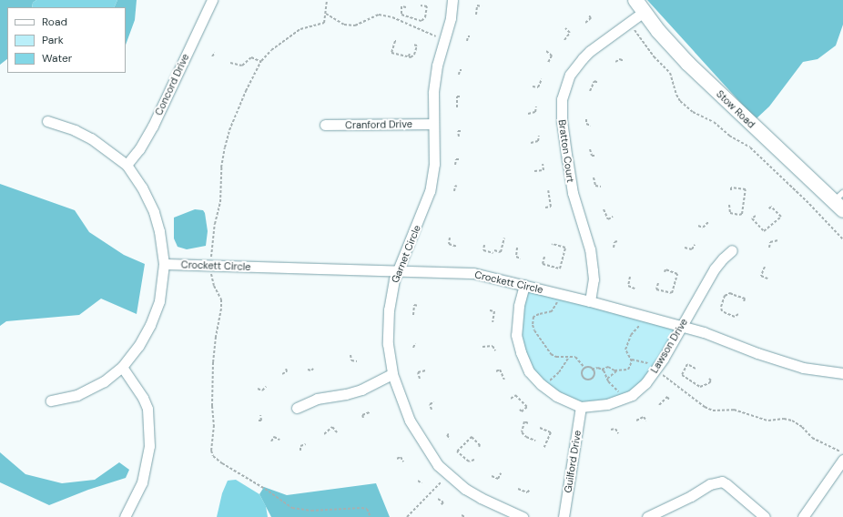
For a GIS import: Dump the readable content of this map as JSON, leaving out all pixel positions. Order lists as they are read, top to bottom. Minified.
{"streets":{"street":["Concord Drive","Stow Road","Cranford Drive","Bratton Court","Garnet Circle","Crockett Circle","Lawson Drive","Guilford Drive"]},"crossings":[["Stow Road","Bratton Court"],["Cranford Drive","Garnet Circle"],["Bratton Court","Crockett Circle"],["Garnet Circle","Crockett Circle"],["Crockett Circle","Lawson Drive"],["Lawson Drive","Guilford Drive"]],"legend":["Road","Park","Water"]}
